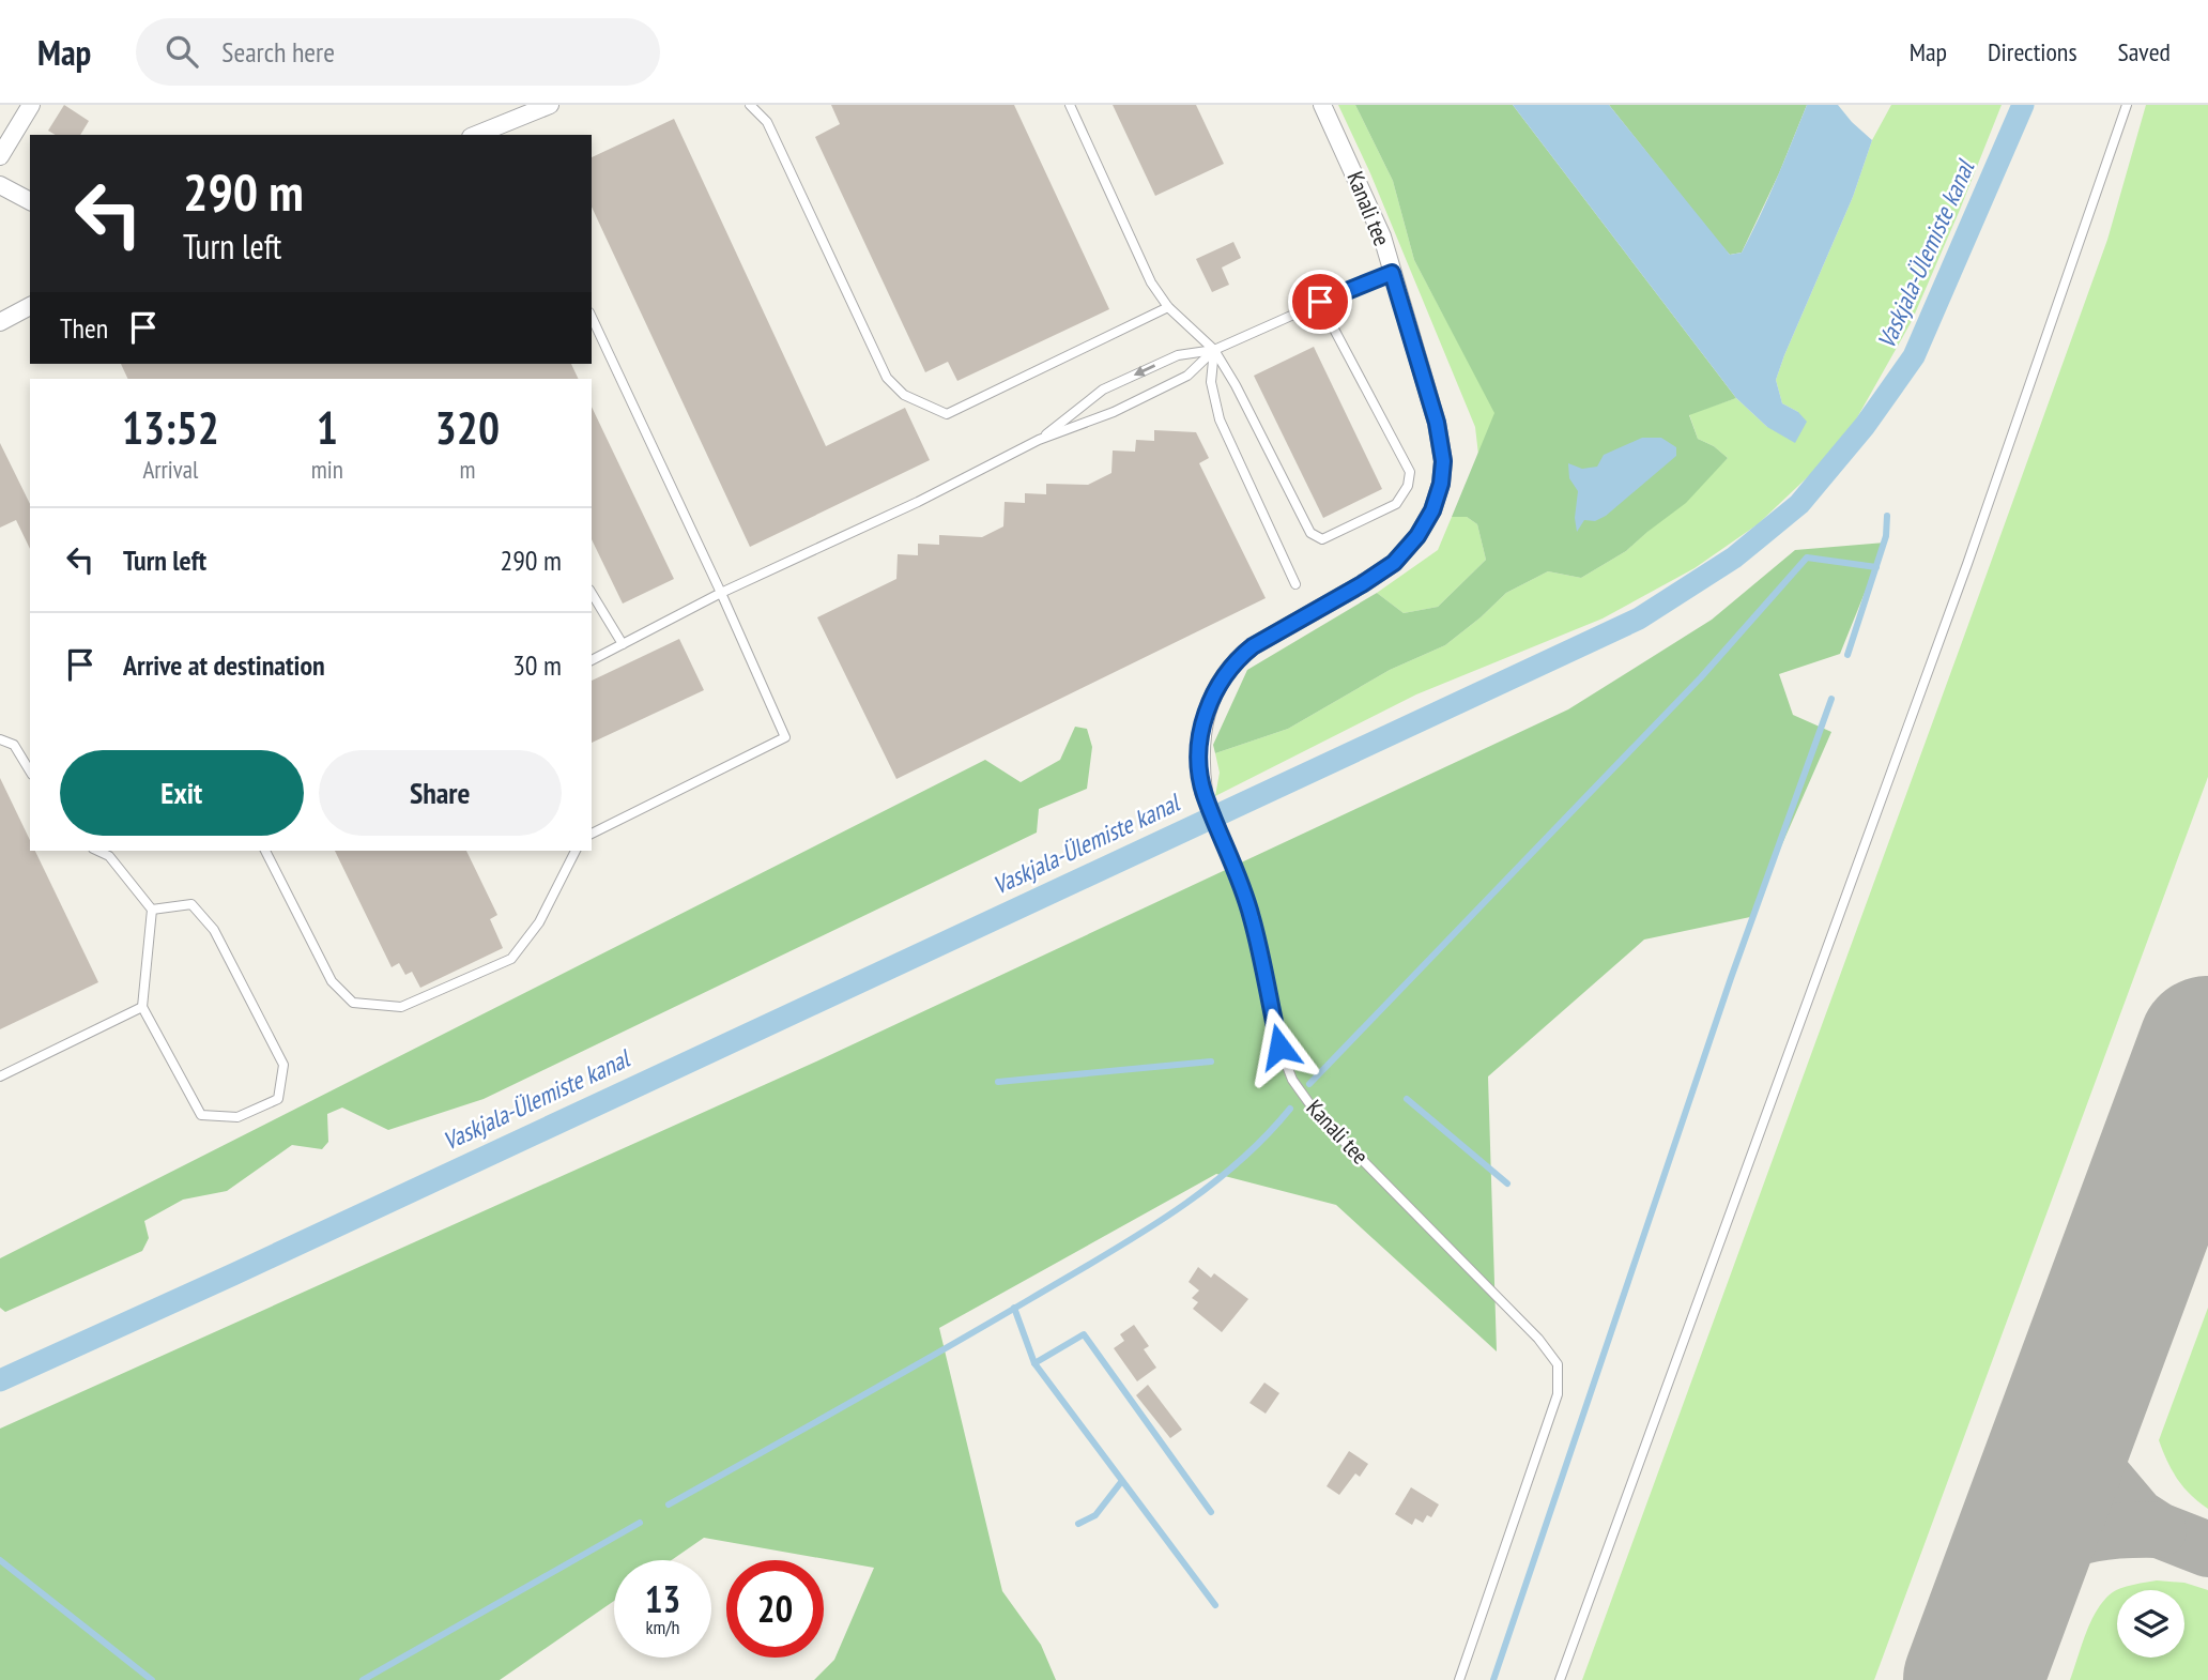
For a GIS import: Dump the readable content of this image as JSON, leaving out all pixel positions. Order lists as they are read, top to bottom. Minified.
{"streets":{"street":["Kanali tee"]},"water":["Vaskjala-Ülemiste kanal"],"page":{"header":"Map","search":"Search here","nav":["Map","Directions","Saved"],"turn":["290 m","Turn left"],"then":"Then","eta":["13:52","Arrival","1","min","320","m"],"list":[{"name":"Turn left","value":"290 m"},{"name":"Arrive at destination","value":"30 m"}],"buttons":["Exit","Share"],"speed":"13 km/h","limit":"20"}}
